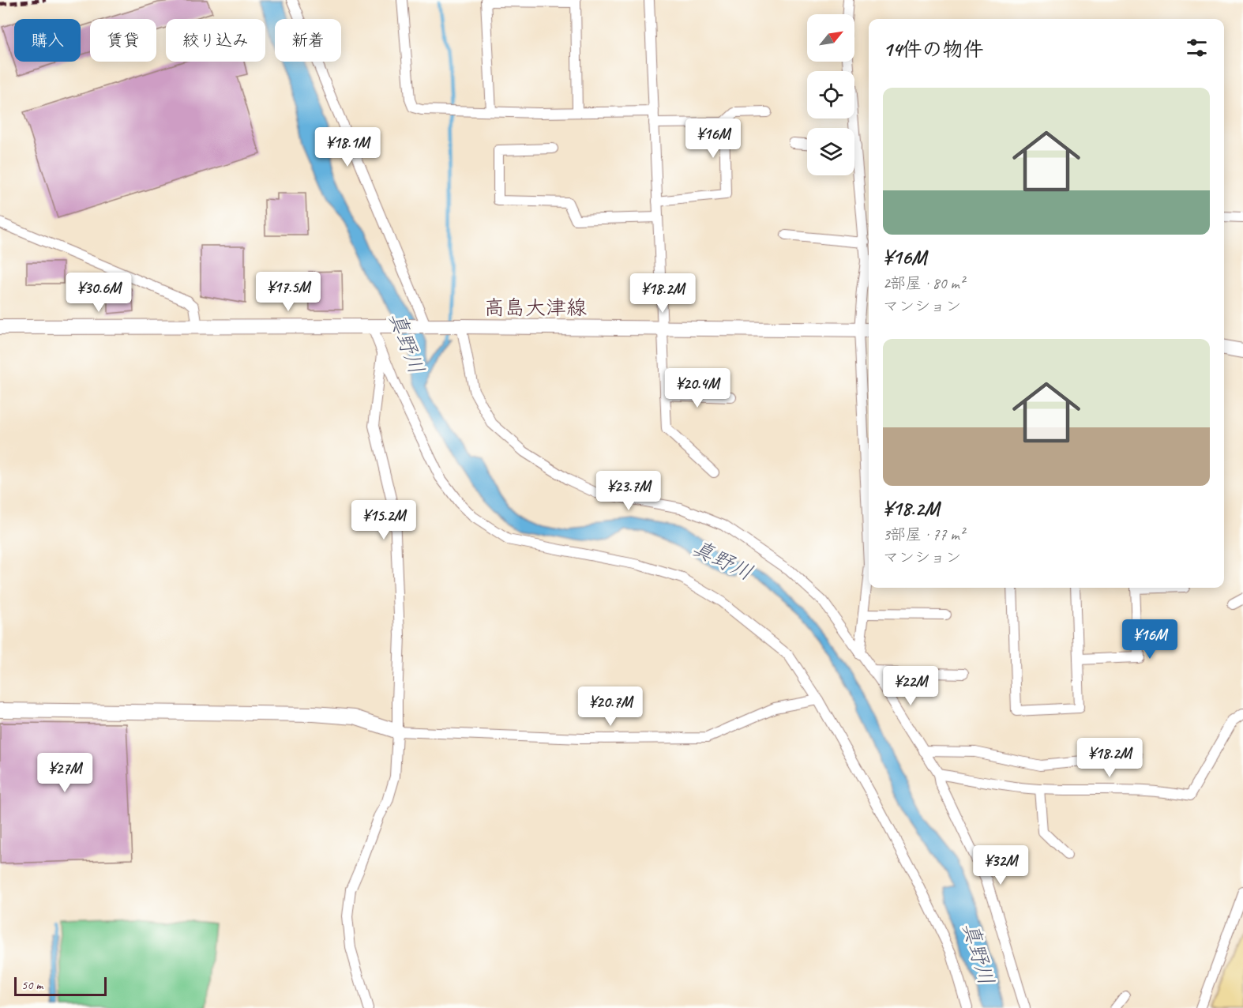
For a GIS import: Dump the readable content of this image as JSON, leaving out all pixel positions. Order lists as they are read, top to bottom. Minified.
{"streets":{"main road":["高島大津線"]},"water":["真野川"],"scale_bar":"50 m","north":"top right","page":{"chip":["購入","賃貸","絞り込み","新着"],"heading":"14件の物件","list":[{"name":"¥16M","note":"2部屋 · 80 m² · マンション"},{"name":"¥18.2M","note":"3部屋 · 77 m² · マンション"}],"price":["¥16M","¥18.1M","¥17.5M","¥30.6M","¥18.2M","¥20.4M","¥23.7M","¥15.2M","¥16M","¥22M","¥20.7M","¥18.2M","¥27M","¥32M"],"scale":"50 m"}}
